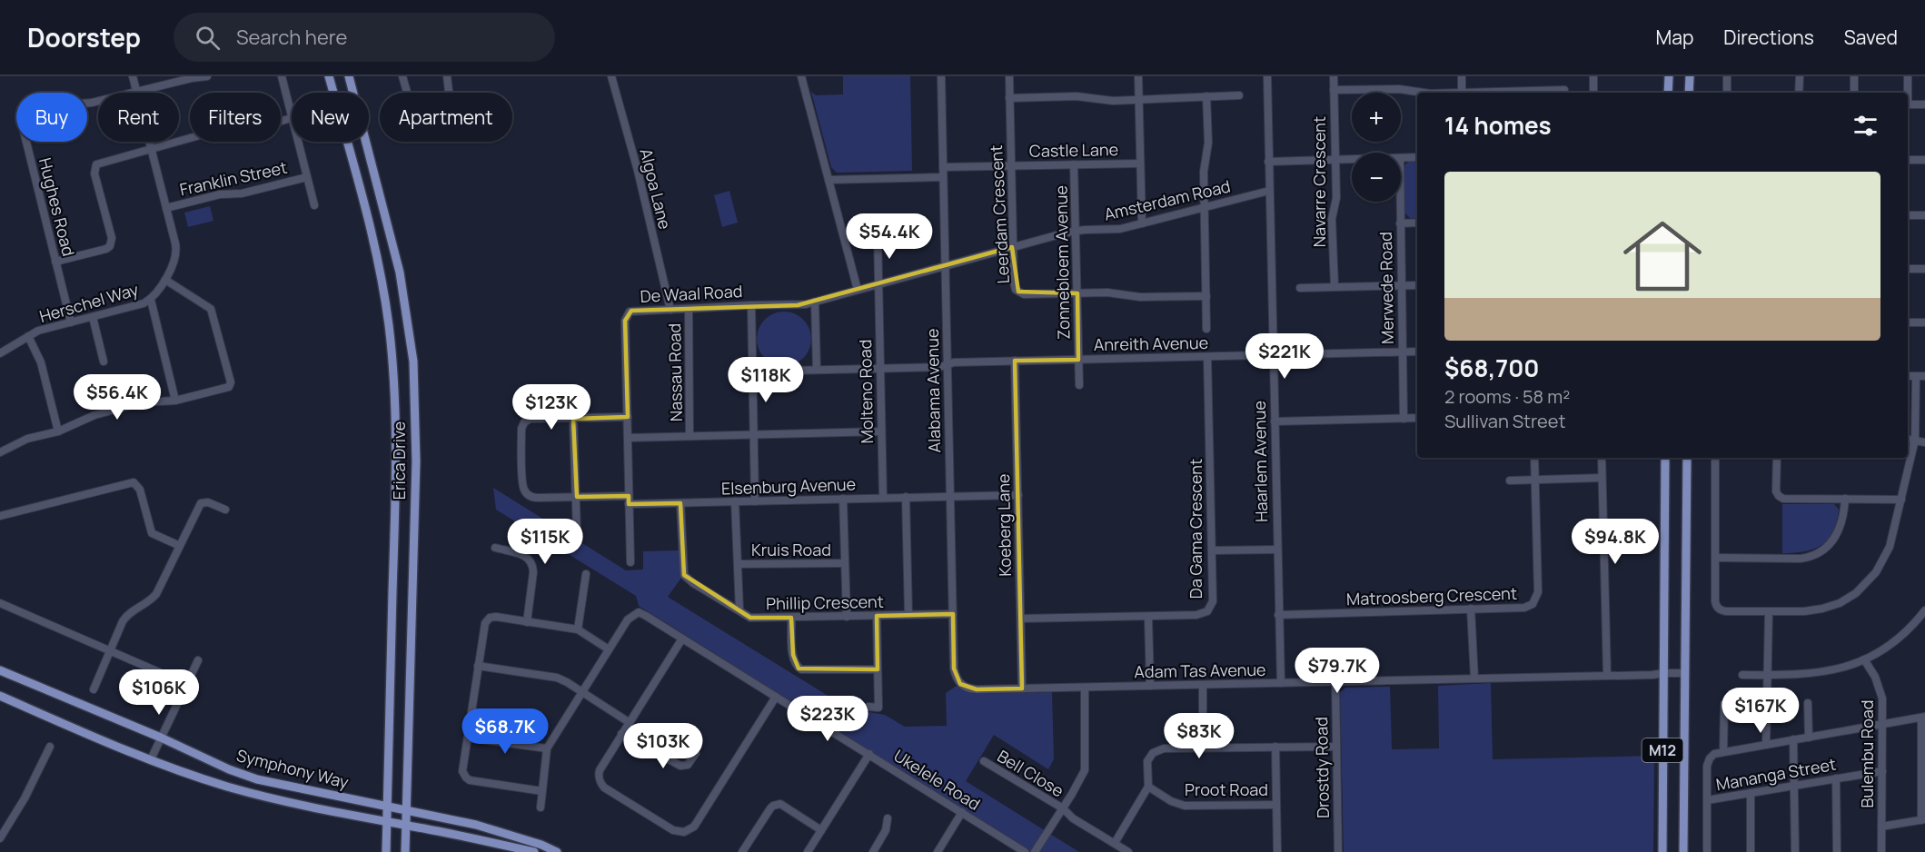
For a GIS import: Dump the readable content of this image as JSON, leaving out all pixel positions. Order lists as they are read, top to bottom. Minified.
{"streets":{"main road":["Erica Drive","M12","Symphony Way"],"street":["Castle Lane","Franklin Street","Navarre Crescent","Algoa Lane","Amsterdam Road","Hughes Road","Leerdam Crescent","Zonnebloem Avenue","Merwede Road","De Waal Road","Herschel Way","Anreith Avenue","Nassau Road","Alabama Avenue","Molteno Road","Haarlem Avenue","Elsenburg Avenue","Koeberg Lane","Da Gama Crescent","Kruis Road","Matroosberg Crescent","Phillip Crescent","Adam Tas Avenue","Bulembu Road","Drostdy Road","Bell Close","Mananga Street","Ukelele Road","Proot Road"]},"crossings":[["Castle Lane","Leerdam Crescent"],["Castle Lane","Zonnebloem Avenue"],["Castle Lane","Alabama Avenue"],["Franklin Street","Herschel Way"],["Algoa Lane","De Waal Road"],["Amsterdam Road","Leerdam Crescent"],["Amsterdam Road","Zonnebloem Avenue"],["Amsterdam Road","De Waal Road"],["Amsterdam Road","Alabama Avenue"],["Amsterdam Road","Molteno Road"],["Amsterdam Road","Haarlem Avenue"],["Hughes Road","Herschel Way"],["Leerdam Crescent","Zonnebloem Avenue"],["Zonnebloem Avenue","Anreith Avenue"],["Merwede Road","Anreith Avenue"],["De Waal Road","Nassau Road"],["De Waal Road","Elsenburg Avenue"],["Anreith Avenue","Alabama Avenue"],["Anreith Avenue","Molteno Road"],["Anreith Avenue","Haarlem Avenue"],["Anreith Avenue","Koeberg Lane"],["Anreith Avenue","Da Gama Crescent"],["Alabama Avenue","Elsenburg Avenue"],["Alabama Avenue","Phillip Crescent"],["Alabama Avenue","Adam Tas Avenue"],["Molteno Road","Elsenburg Avenue"],["Erica Drive","Symphony Way"],["Haarlem Avenue","Matroosberg Crescent"],["Haarlem Avenue","Adam Tas Avenue"],["Elsenburg Avenue","Koeberg Lane"],["Elsenburg Avenue","Phillip Crescent"],["Koeberg Lane","Da Gama Crescent"],["Koeberg Lane","Adam Tas Avenue"],["Adam Tas Avenue","M12"],["Adam Tas Avenue","Drostdy Road"],["Bulembu Road","Mananga Street"]],"page":{"header":"Doorstep","search":"Search here","nav":["Map","Directions","Saved"],"map_buttons":["+","−"],"chip":["Buy","Rent","Filters","New","Apartment"],"heading":"14 homes","list":[{"name":"$68,700","note":"2 rooms · 58 m² · Sullivan Street"}],"price":["$54.4K","$221K","$118K","$56.4K","$123K","$115K","$94.8K","$79.7K","$106K","$167K","$223K","$68.7K","$83K","$103K"]}}
